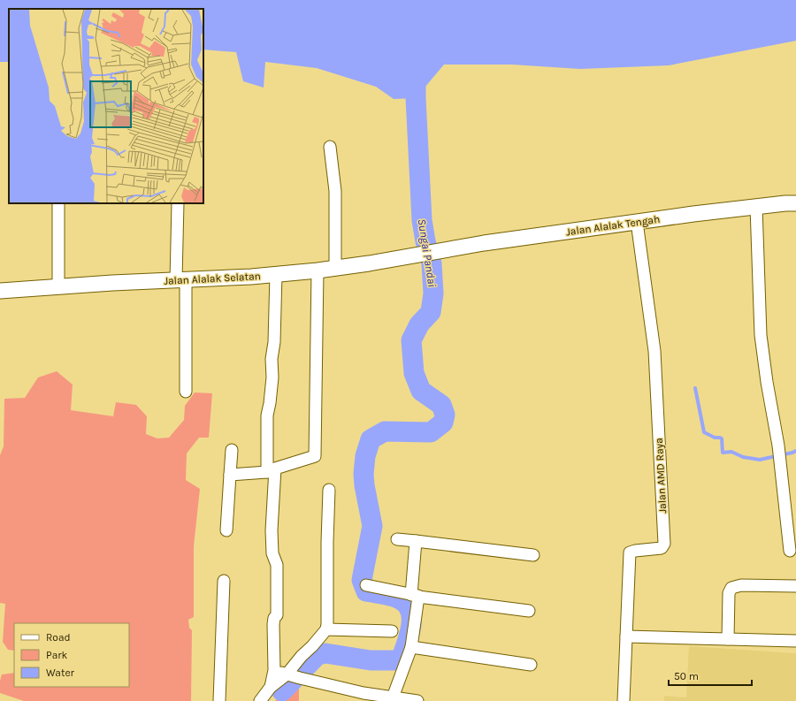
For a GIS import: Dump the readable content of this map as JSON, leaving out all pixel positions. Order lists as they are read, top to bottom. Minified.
{"streets":{"street":["Jalan Alalak Tengah","Jalan Alalak Selatan","Jalan AMD Raya"]},"crossings":[["Jalan Alalak Tengah","Jalan Alalak Selatan"],["Jalan Alalak Tengah","Jalan AMD Raya"]],"water":["Sungai Pandai"],"legend":["Road","Park","Water"],"scale_bar":"50 m"}
